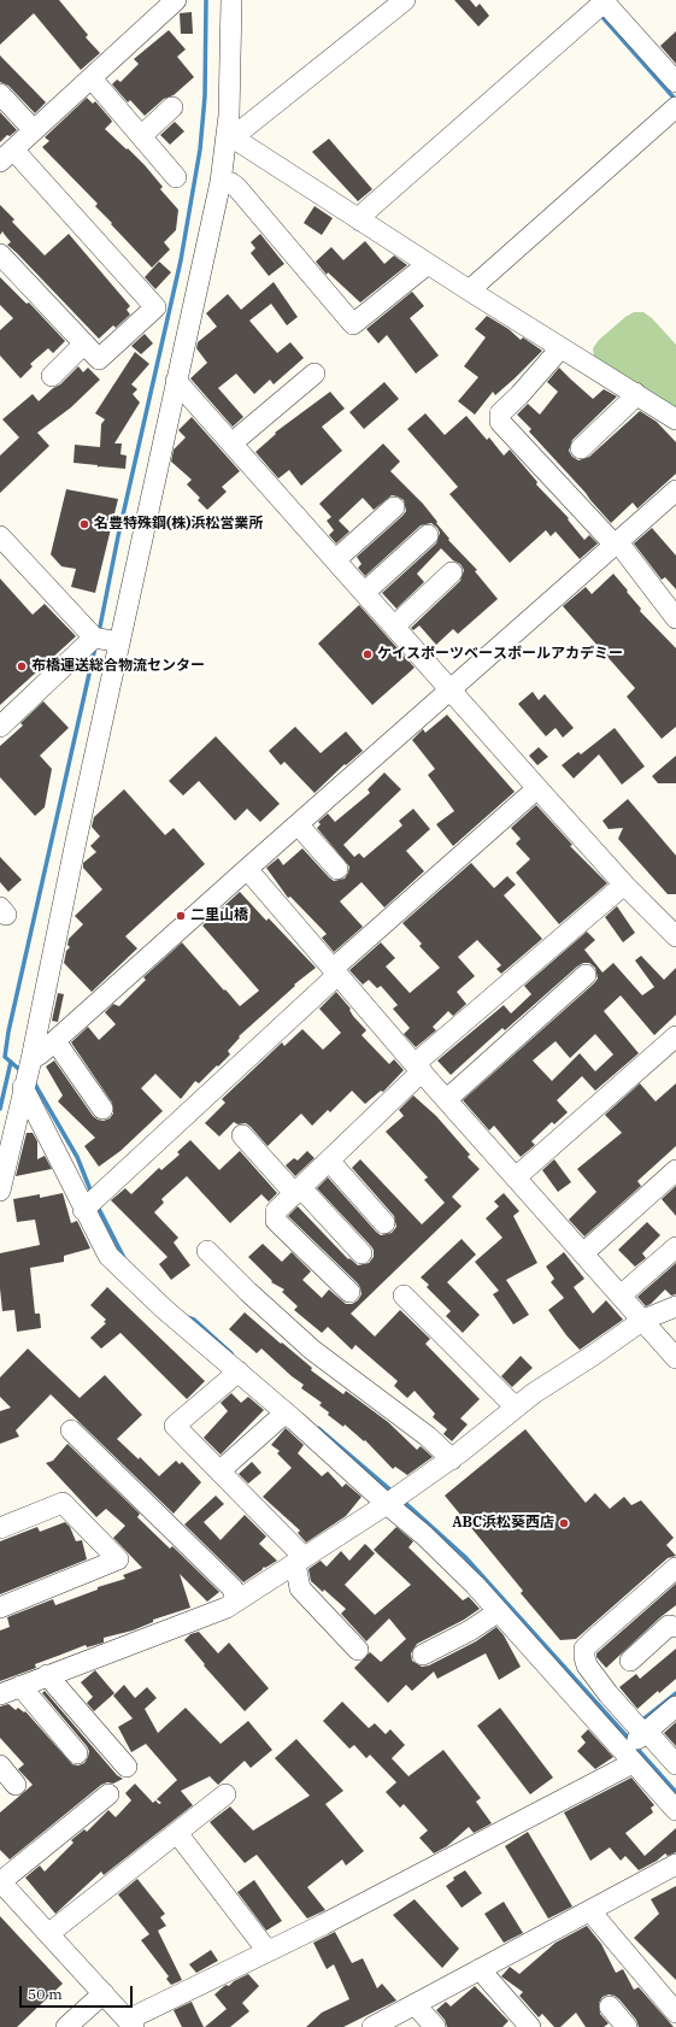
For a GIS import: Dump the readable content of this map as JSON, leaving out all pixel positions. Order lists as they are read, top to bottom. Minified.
{"places":["名豊特殊鋼(株)浜松営業所","ケイスポーツベースボールアカデミー","布橋運送総合物流センター","二里山橋","ABC浜松葵西店"],"scale_bar":"50 m"}
